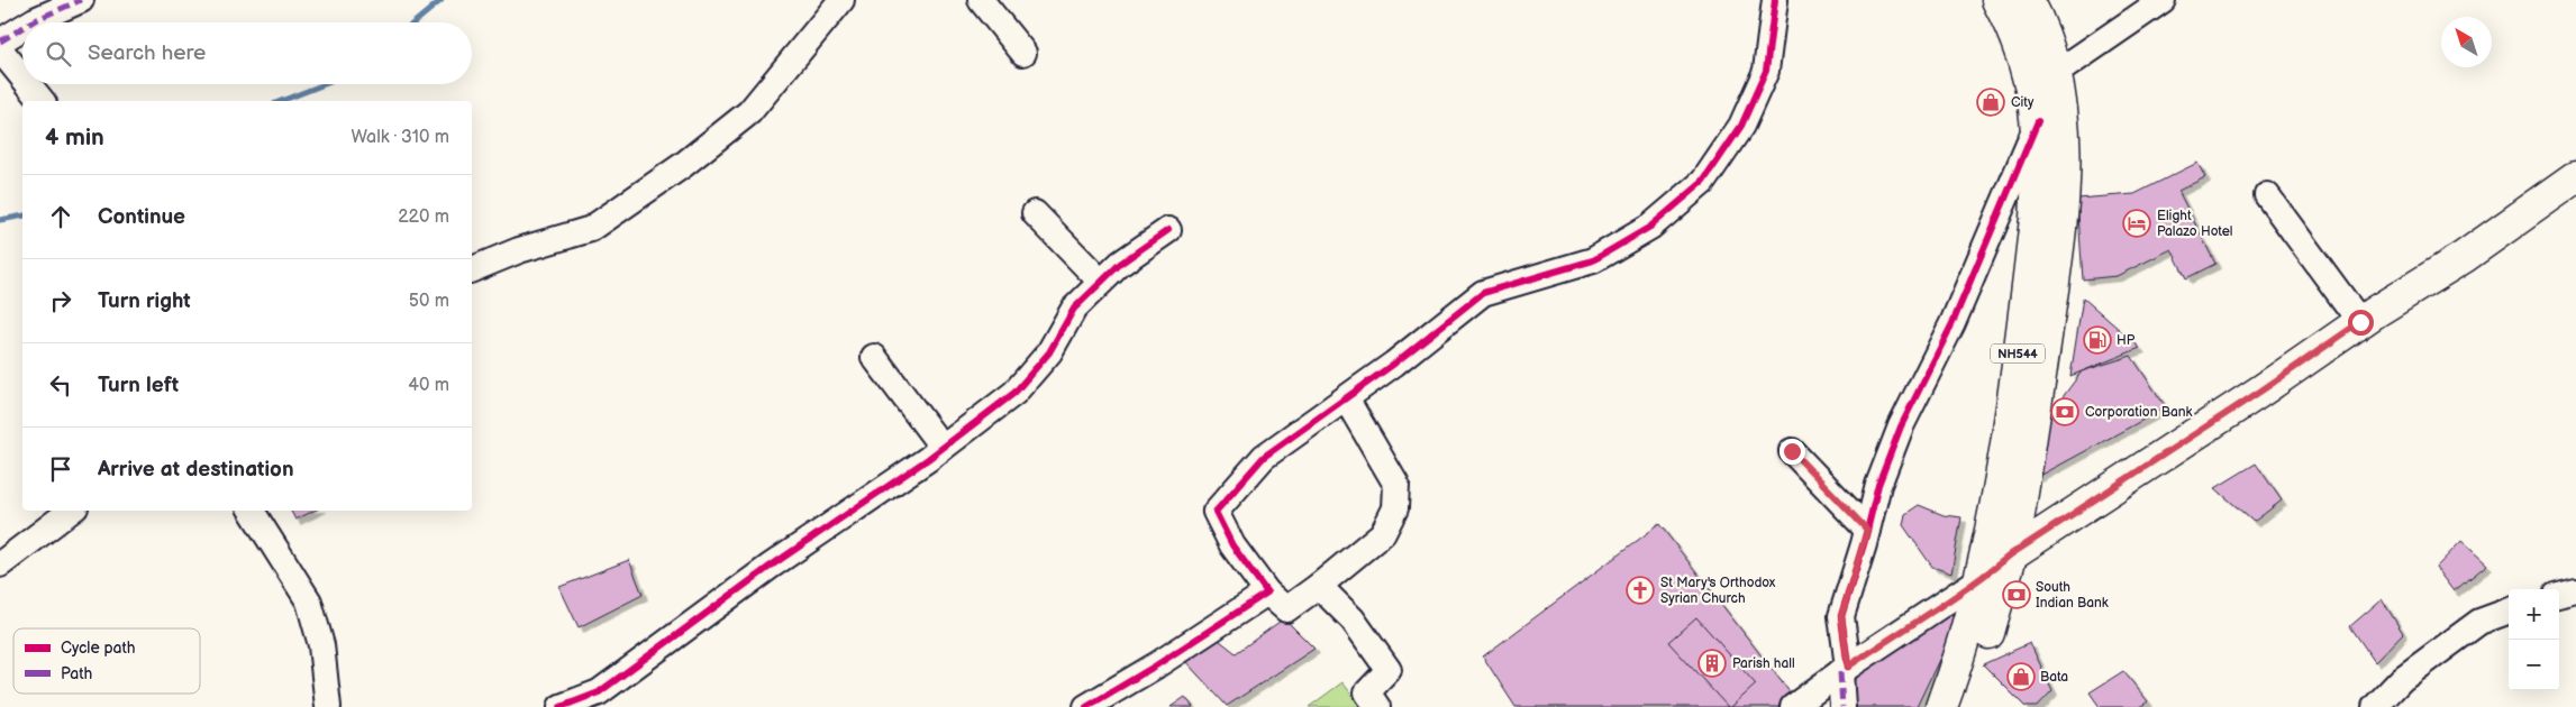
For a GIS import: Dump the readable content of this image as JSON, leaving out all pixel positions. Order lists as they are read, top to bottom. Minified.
{"streets":{"main road":["NH544"]},"places":{"shop":["City","Bata"],"hotel":["Elight Palazo Hotel"],"fuel station":["HP"],"bank":["Corporation Bank","South Indian Bank"],"church":["St Mary's Orthodox Syrian Church"],"building":["Parish hall"]},"legend":["Cycle path","Path"],"north":"top left","page":{"search":"Search here","heading":["4 min","Walk · 310 m"],"list":[["Continue","220 m"],["Turn right","50 m"],["Turn left","40 m"],"Arrive at destination"],"map_buttons":["+","−"]}}
